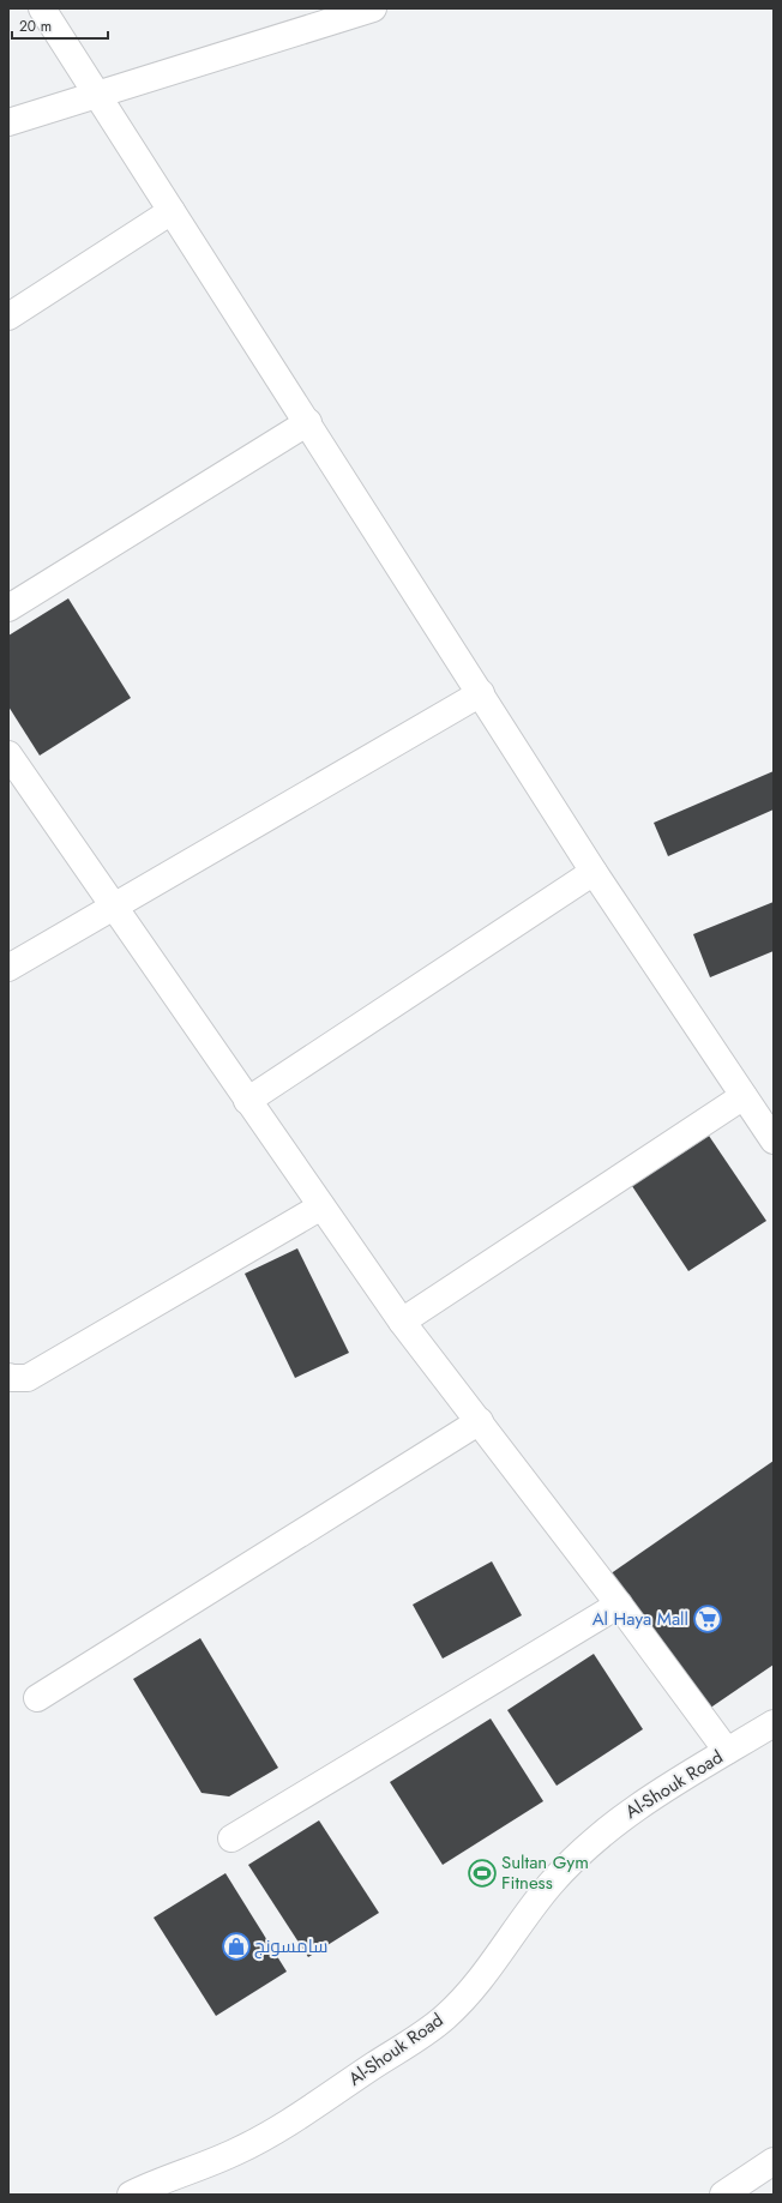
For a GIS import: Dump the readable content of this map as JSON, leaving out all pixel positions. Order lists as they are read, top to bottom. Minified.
{"streets":{"street":["Al-Shouk Road"]},"places":{"supermarket":["Al Haya Mall"],"sports":["Sultan Gym Fitness"],"shop":["سامسونج"]},"scale_bar":"20 m"}
